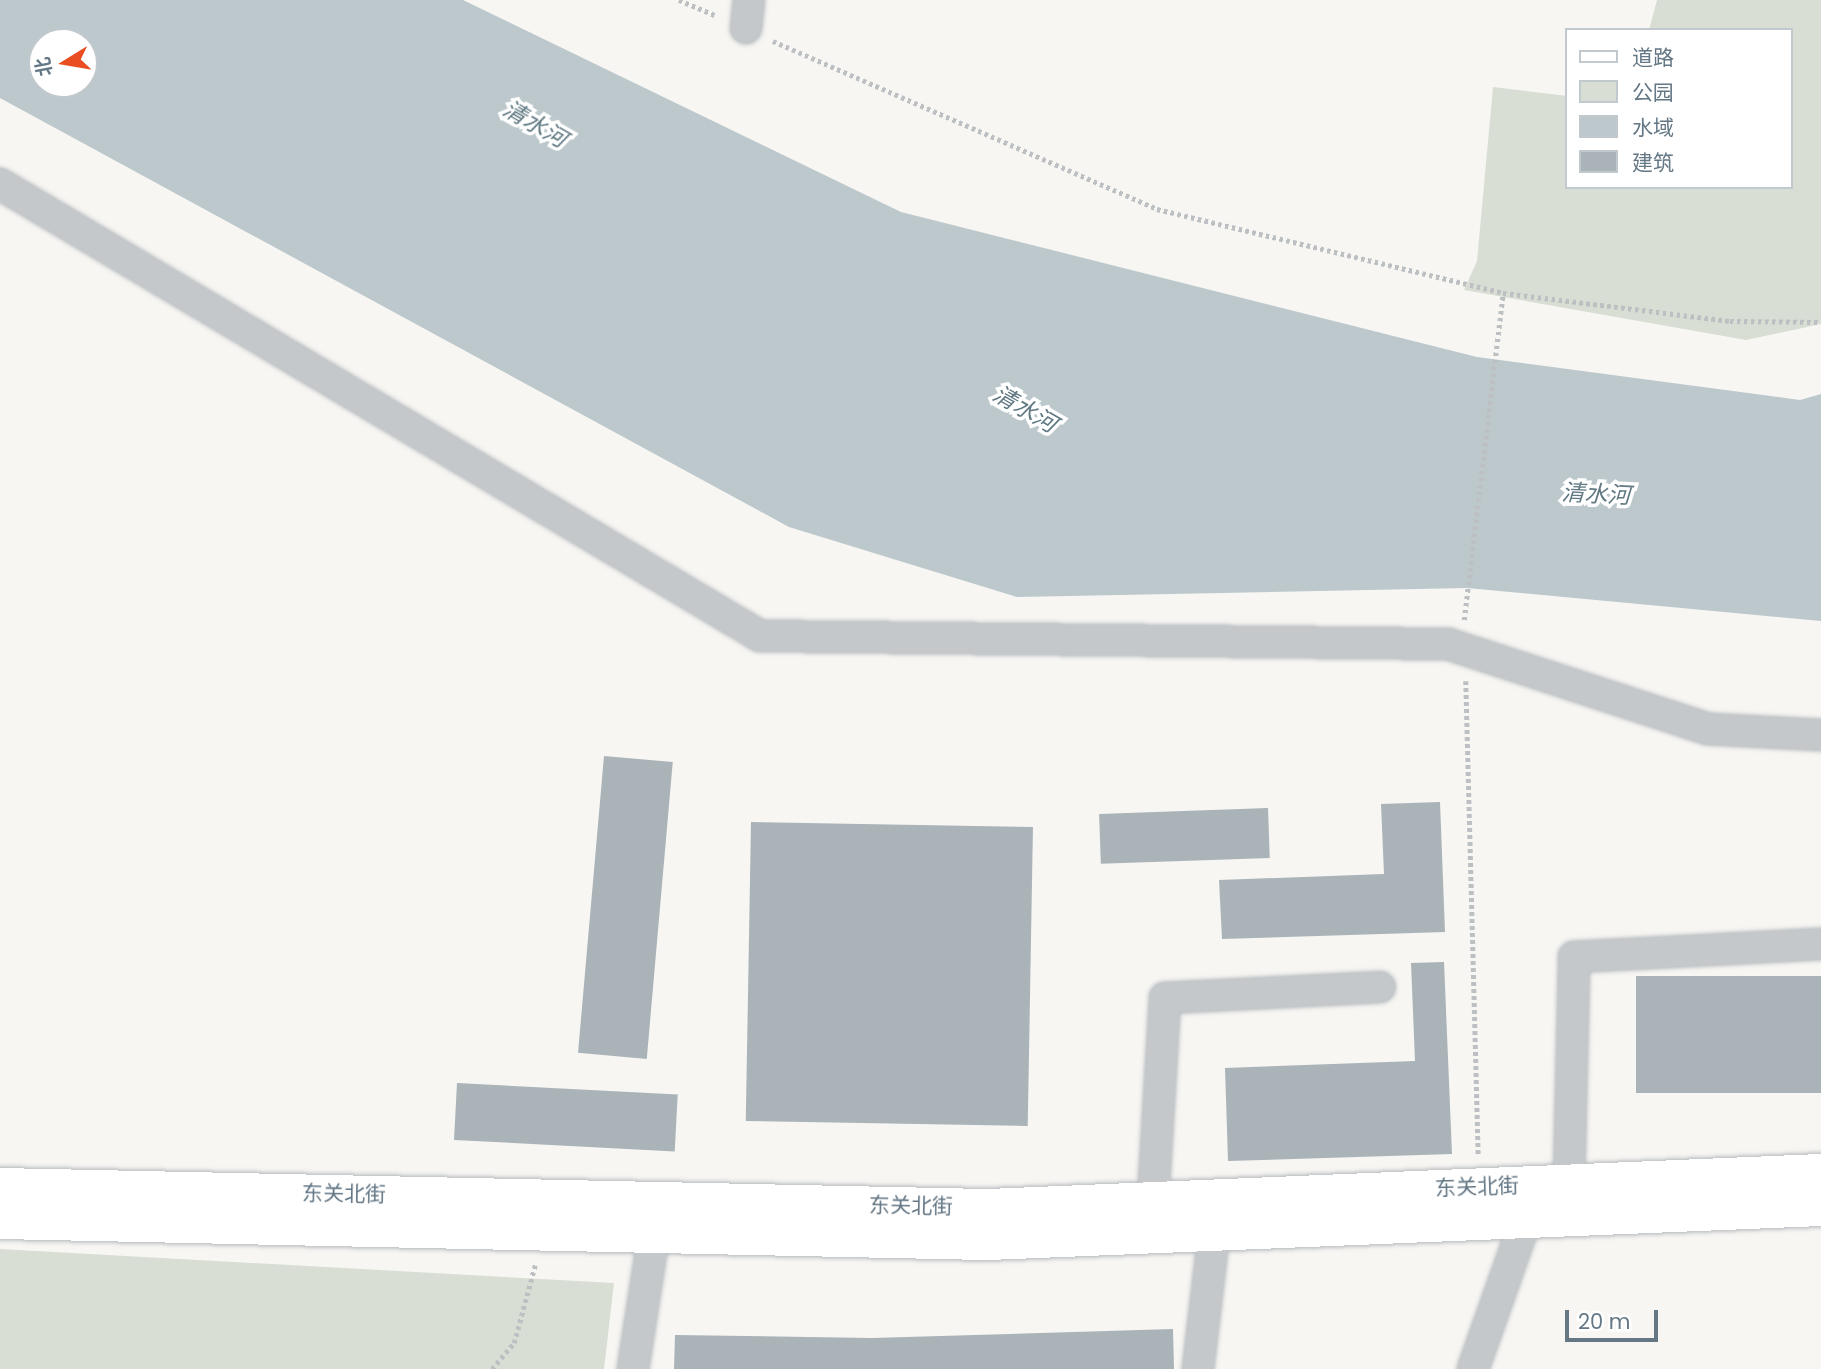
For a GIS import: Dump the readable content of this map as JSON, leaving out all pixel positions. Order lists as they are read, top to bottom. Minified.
{"streets":{"main road":["东关北街"]},"water":["清水河"],"legend":["道路","公园","水域","建筑"],"scale_bar":"20 m","north":"left"}
